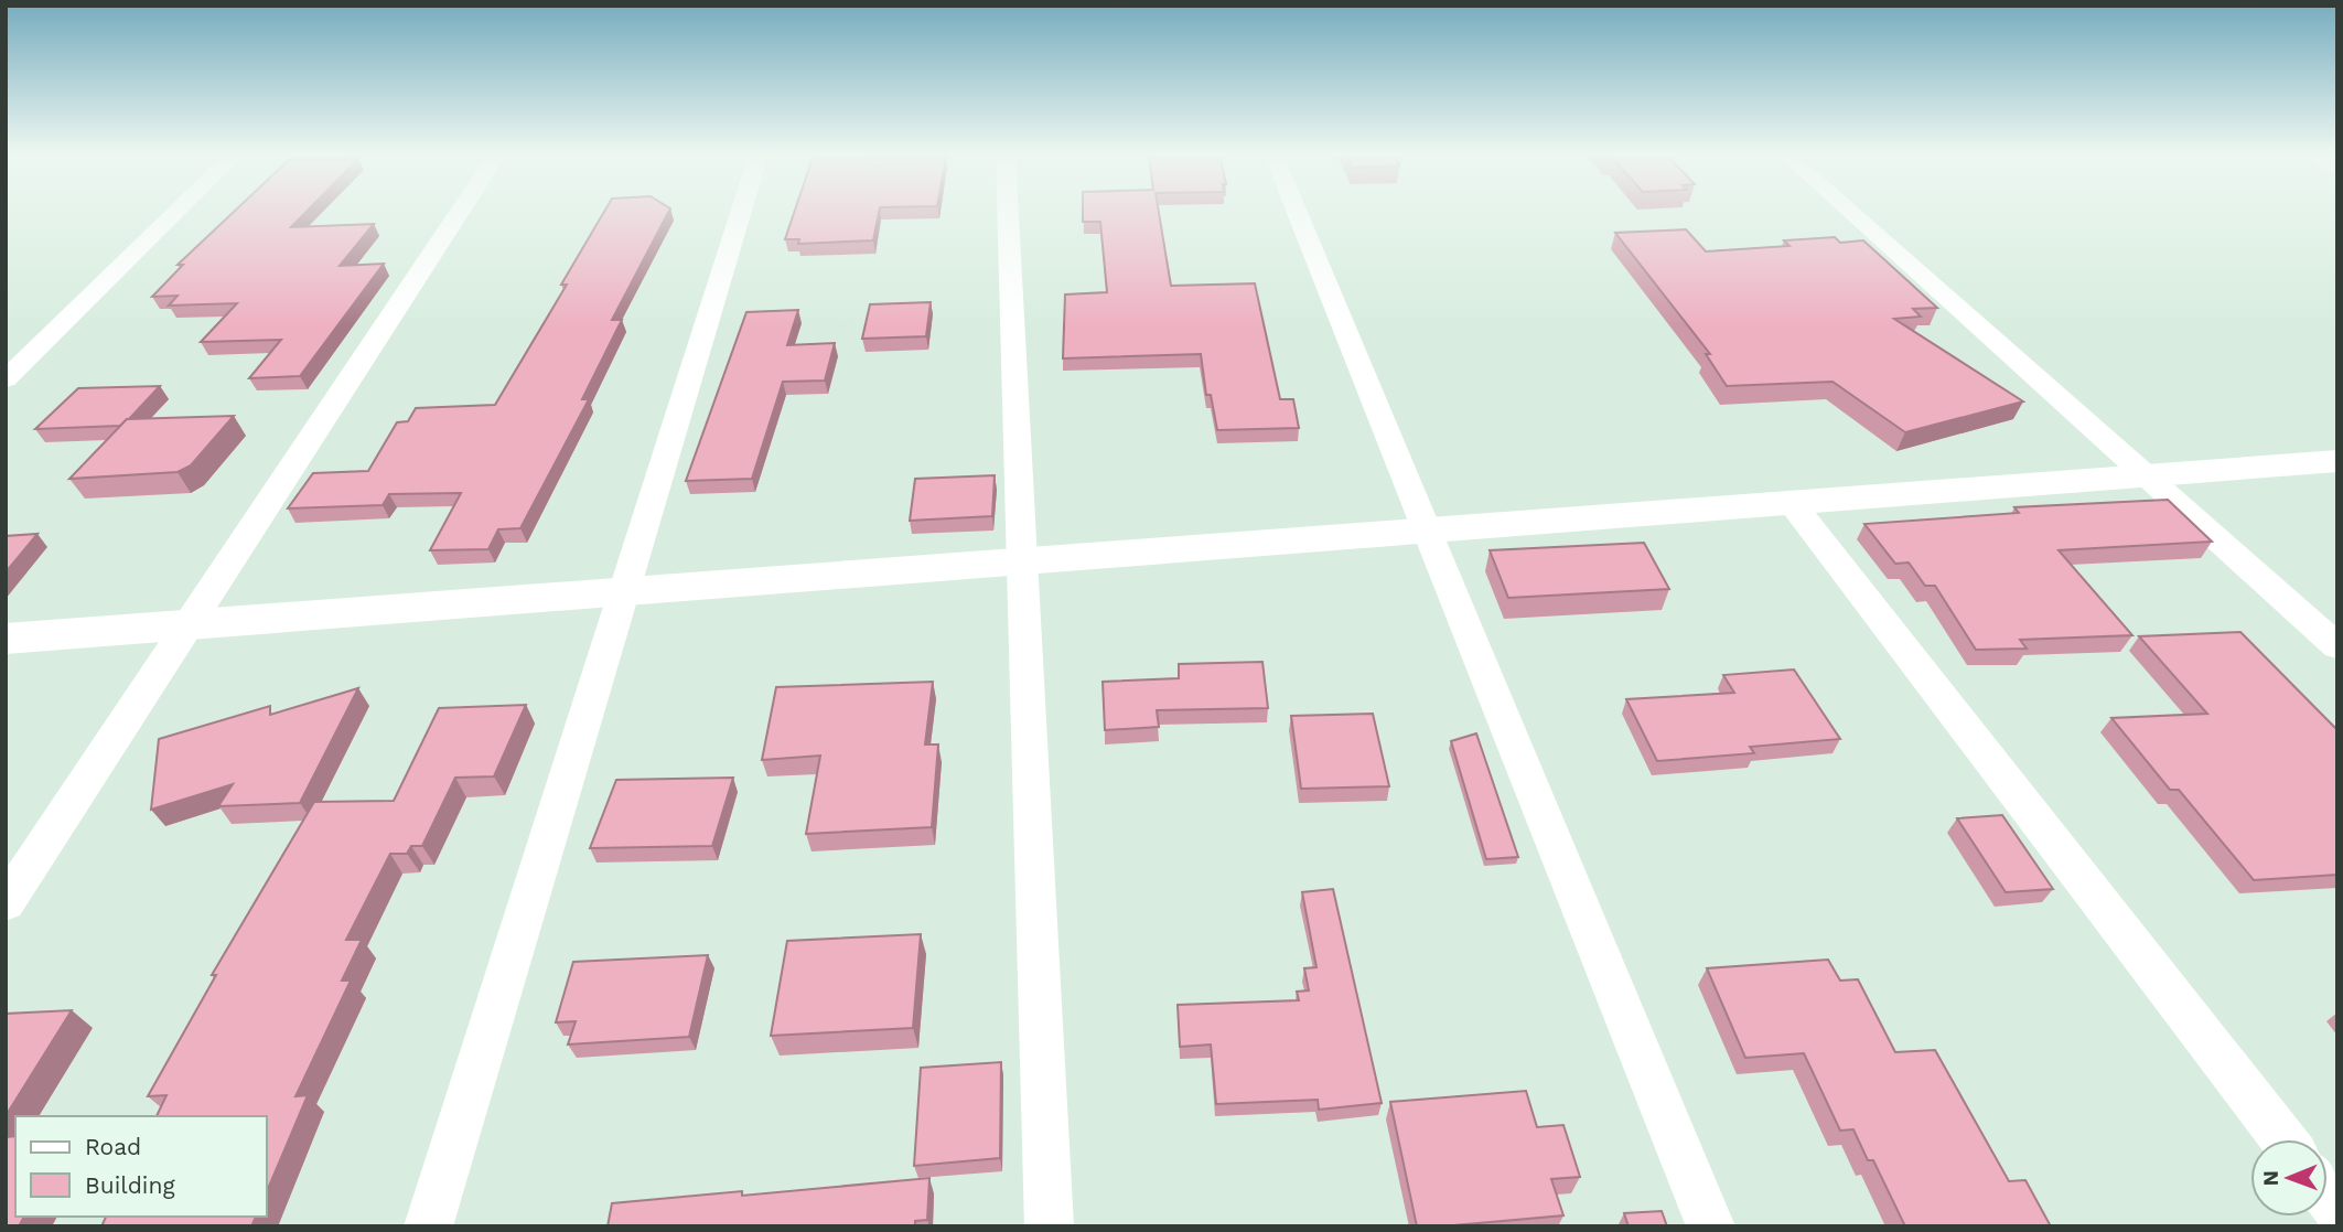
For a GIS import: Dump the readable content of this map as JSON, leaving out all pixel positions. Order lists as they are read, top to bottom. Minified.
{"legend":["Road","Building"],"north":"left"}
